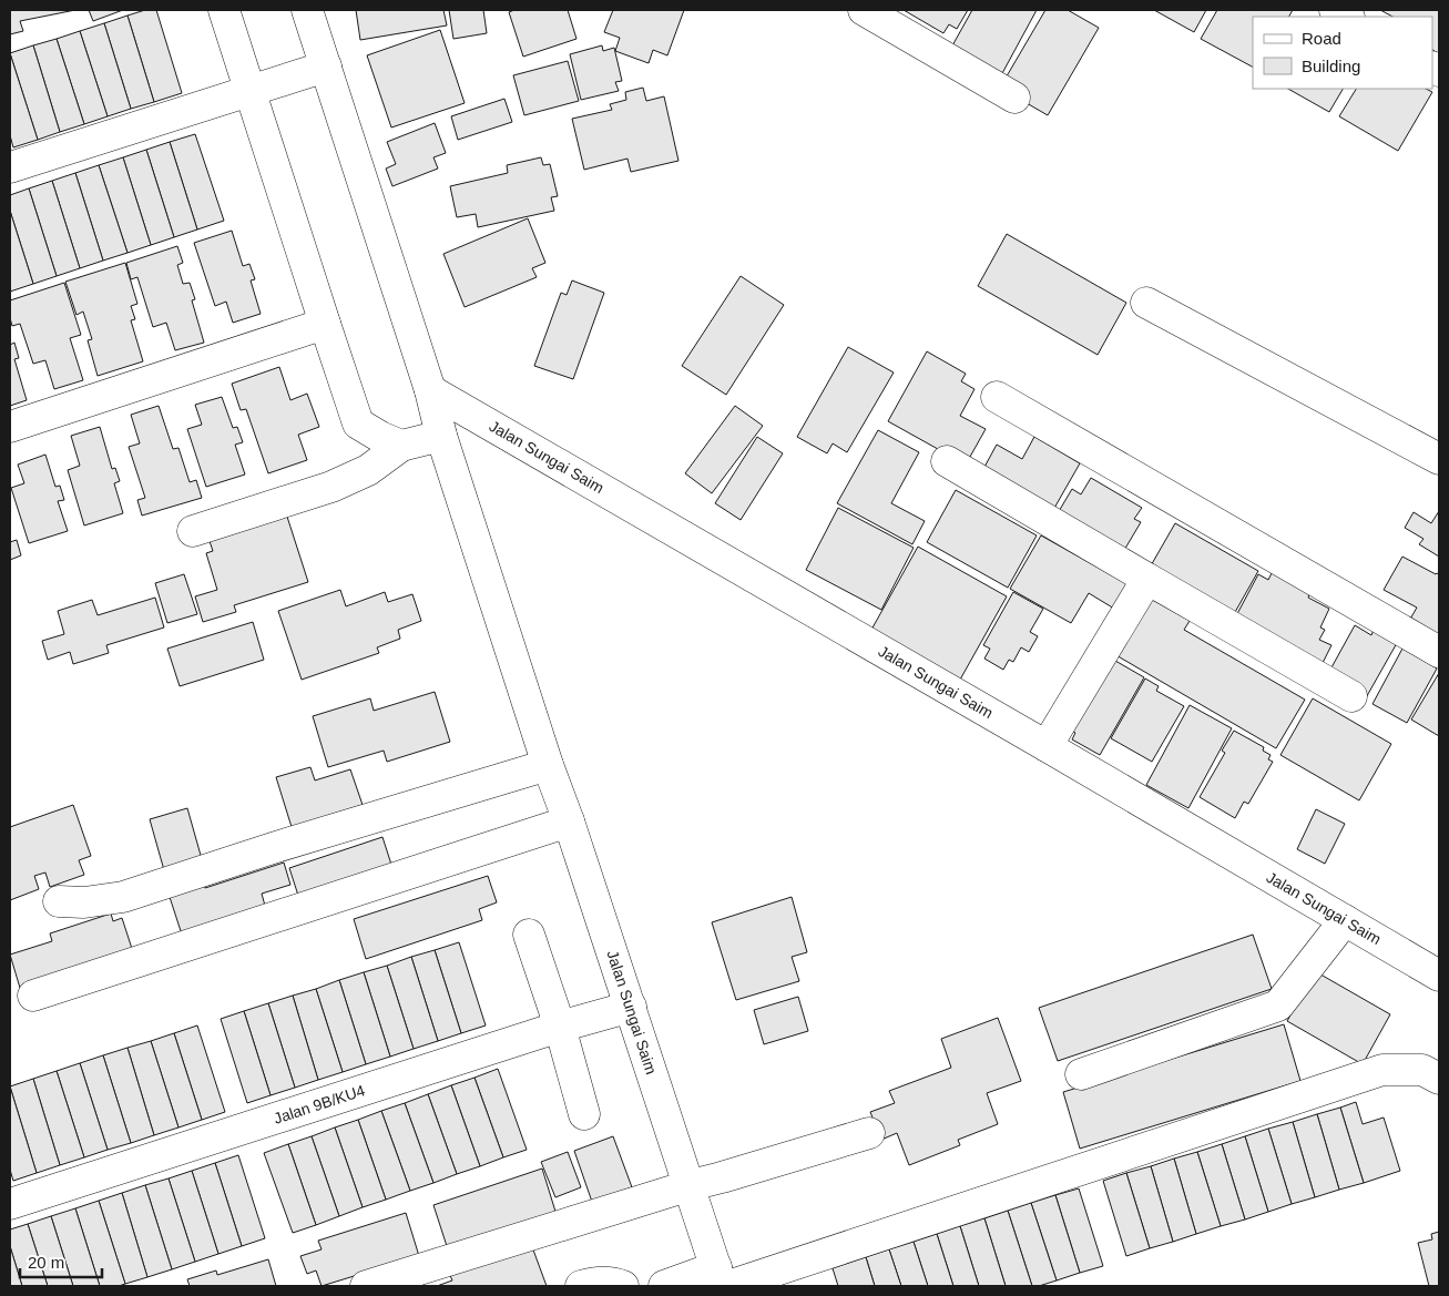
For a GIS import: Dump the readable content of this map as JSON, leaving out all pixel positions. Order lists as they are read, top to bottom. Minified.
{"streets":{"street":["Jalan Sungai Saim","Jalan 9B/KU4"]},"crossings":[["Jalan Sungai Saim","Jalan 9B/KU4"]],"legend":["Road","Building"],"scale_bar":"20 m"}
